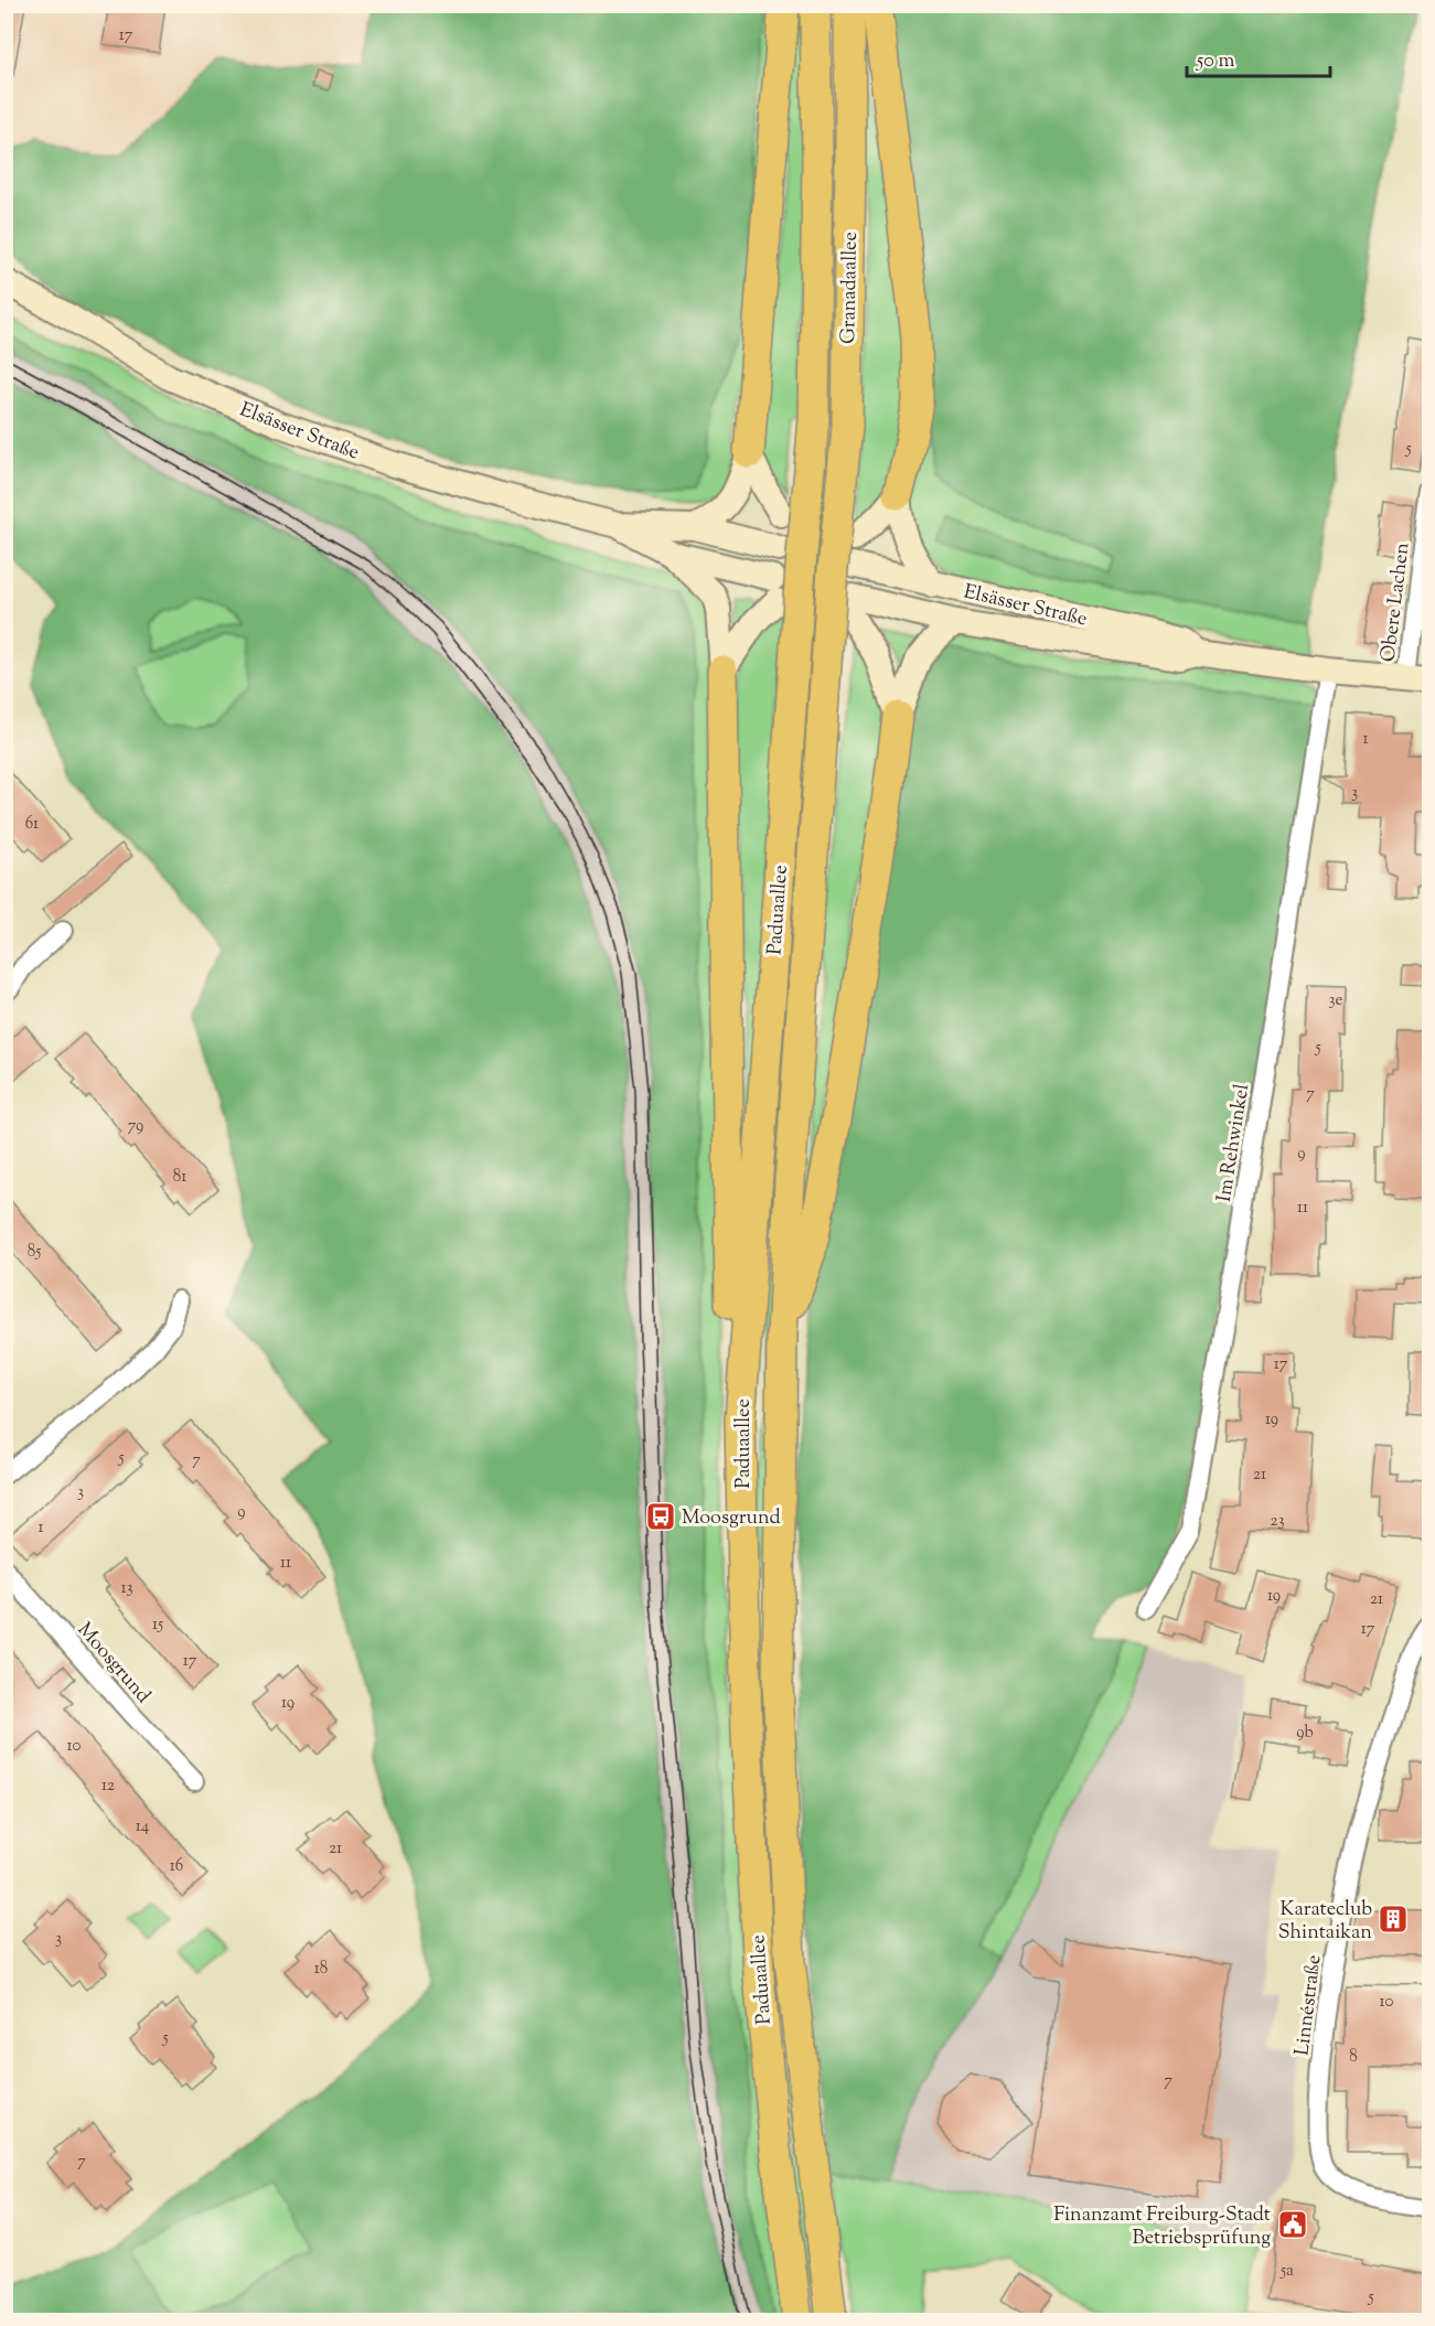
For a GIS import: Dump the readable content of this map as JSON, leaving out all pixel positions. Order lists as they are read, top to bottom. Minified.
{"streets":{"highway":["Granadaallee","Paduaallee"],"main road":["Elsässer Straße"],"street":["Obere Lachen","Im Rehwinkel","Moosgrund","Linnéstraße"]},"crossings":[["Granadaallee","Elsässer Straße"],["Granadaallee","Paduaallee"],["Elsässer Straße","Obere Lachen"],["Elsässer Straße","Paduaallee"],["Elsässer Straße","Im Rehwinkel"]],"places":{"bus stop":["Moosgrund"],"building":["Karateclub Shintaikan"],"public building":["Finanzamt Freiburg-Stadt Betriebsprüfung"]},"house_numbers":["17","5","1","3","61","3e","5","7","79","9","81","11","85","17","19","5","7","21","3","9","23","1","11","13","19","21","15","17","17","19","9b","10","12","14","21","16","3","18","10","5","8","7","7","5a","5"],"scale_bar":"50 m"}
